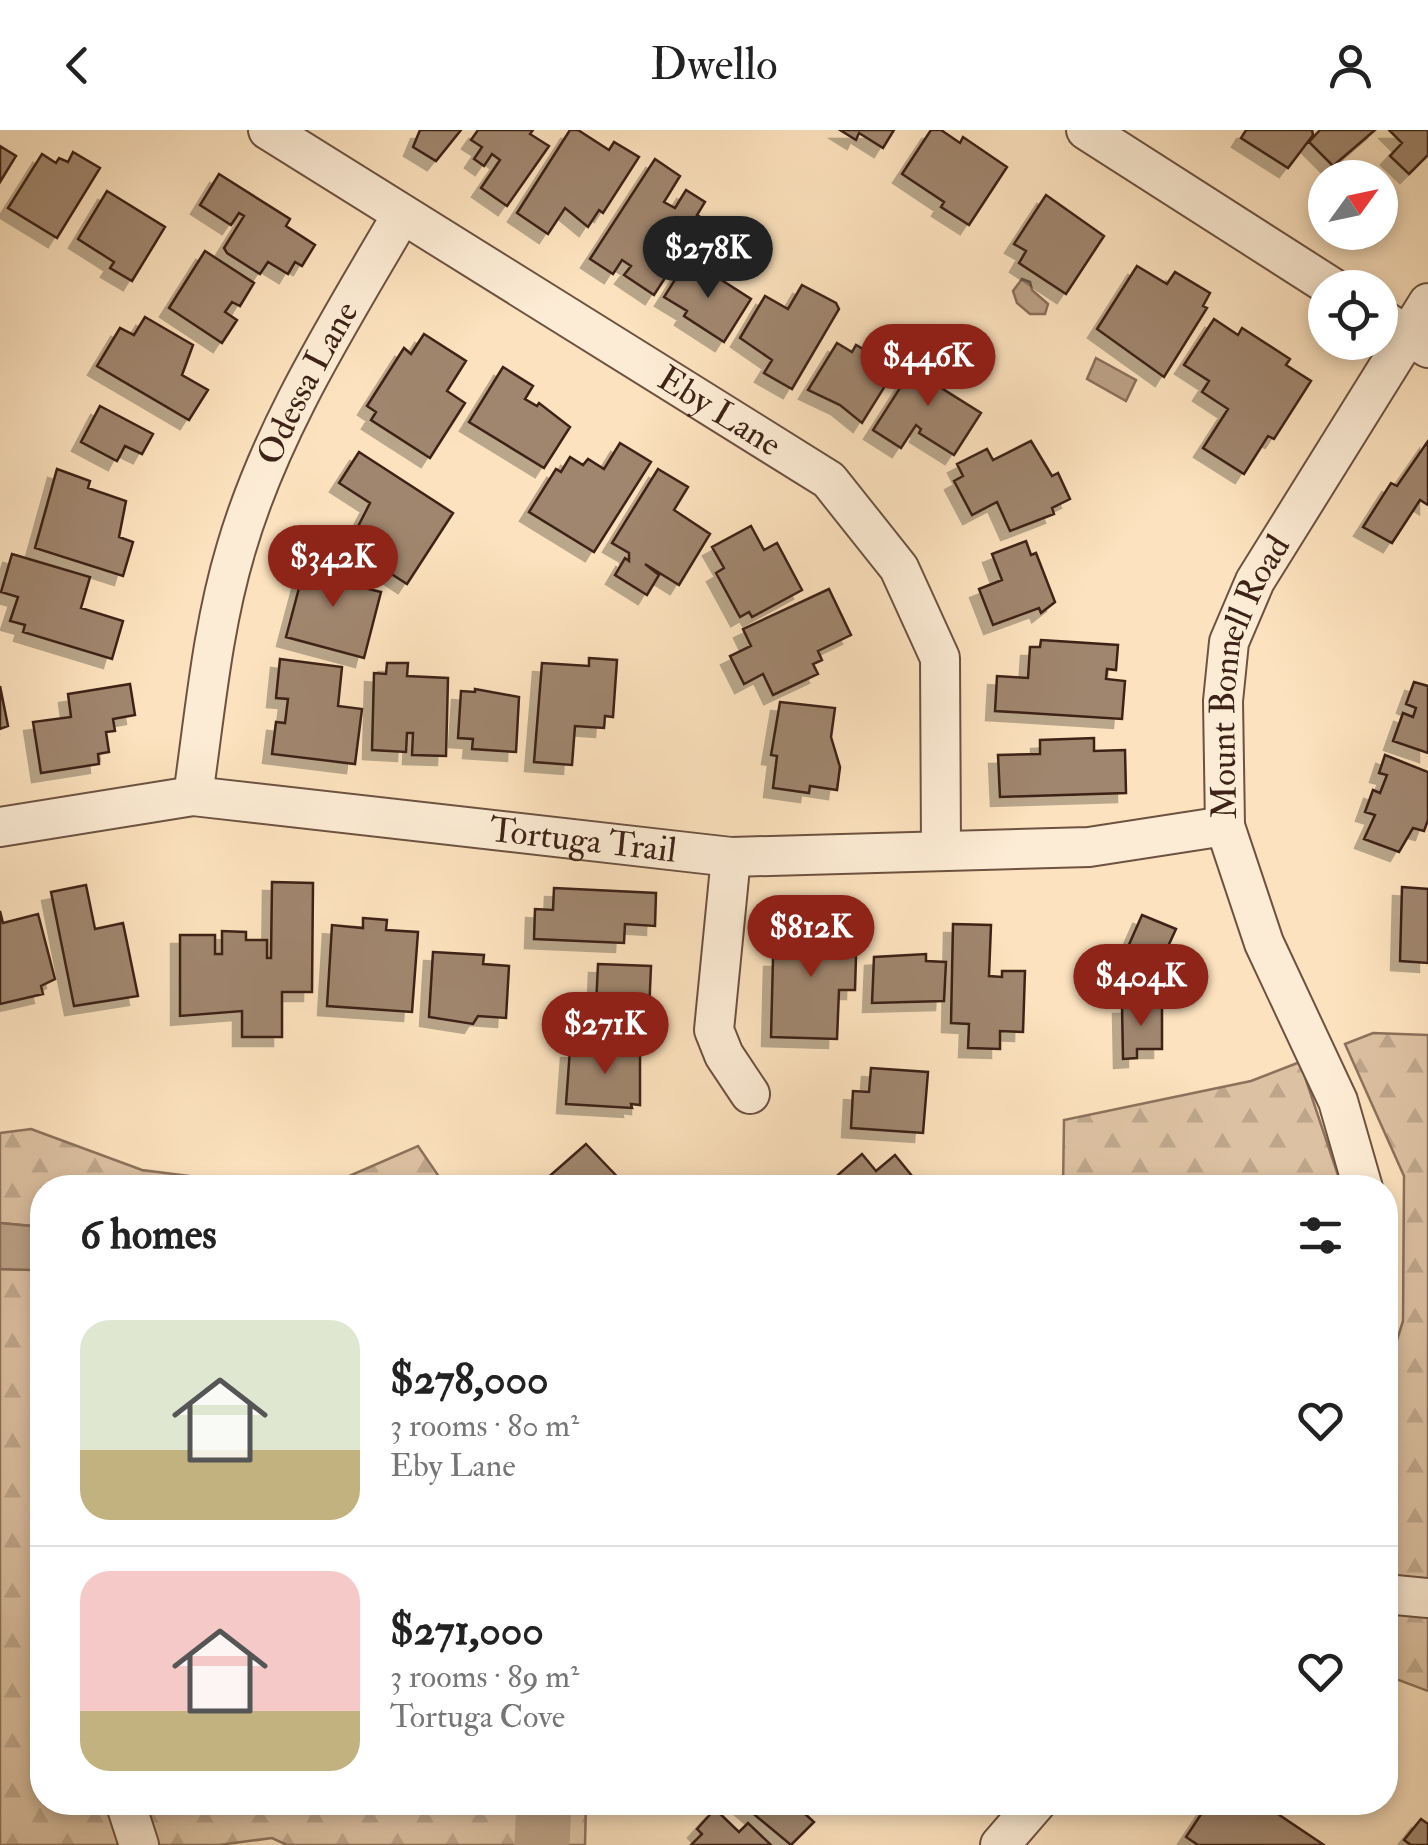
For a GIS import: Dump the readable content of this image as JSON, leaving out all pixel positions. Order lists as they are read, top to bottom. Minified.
{"streets":{"street":["Odessa Lane","Eby Lane","Mount Bonnell Road","Tortuga Trail"]},"crossings":[["Odessa Lane","Eby Lane"],["Odessa Lane","Tortuga Trail"],["Eby Lane","Tortuga Trail"],["Mount Bonnell Road","Tortuga Trail"]],"north":"top right","page":{"header":"Dwello","price":["$278K","$446K","$342K","$812K","$404K","$271K"],"heading":"6 homes","list":[{"name":"$278,000","note":"3 rooms · 80 m² · Eby Lane"},{"name":"$271,000","note":"3 rooms · 89 m² · Tortuga Cove"}]}}
